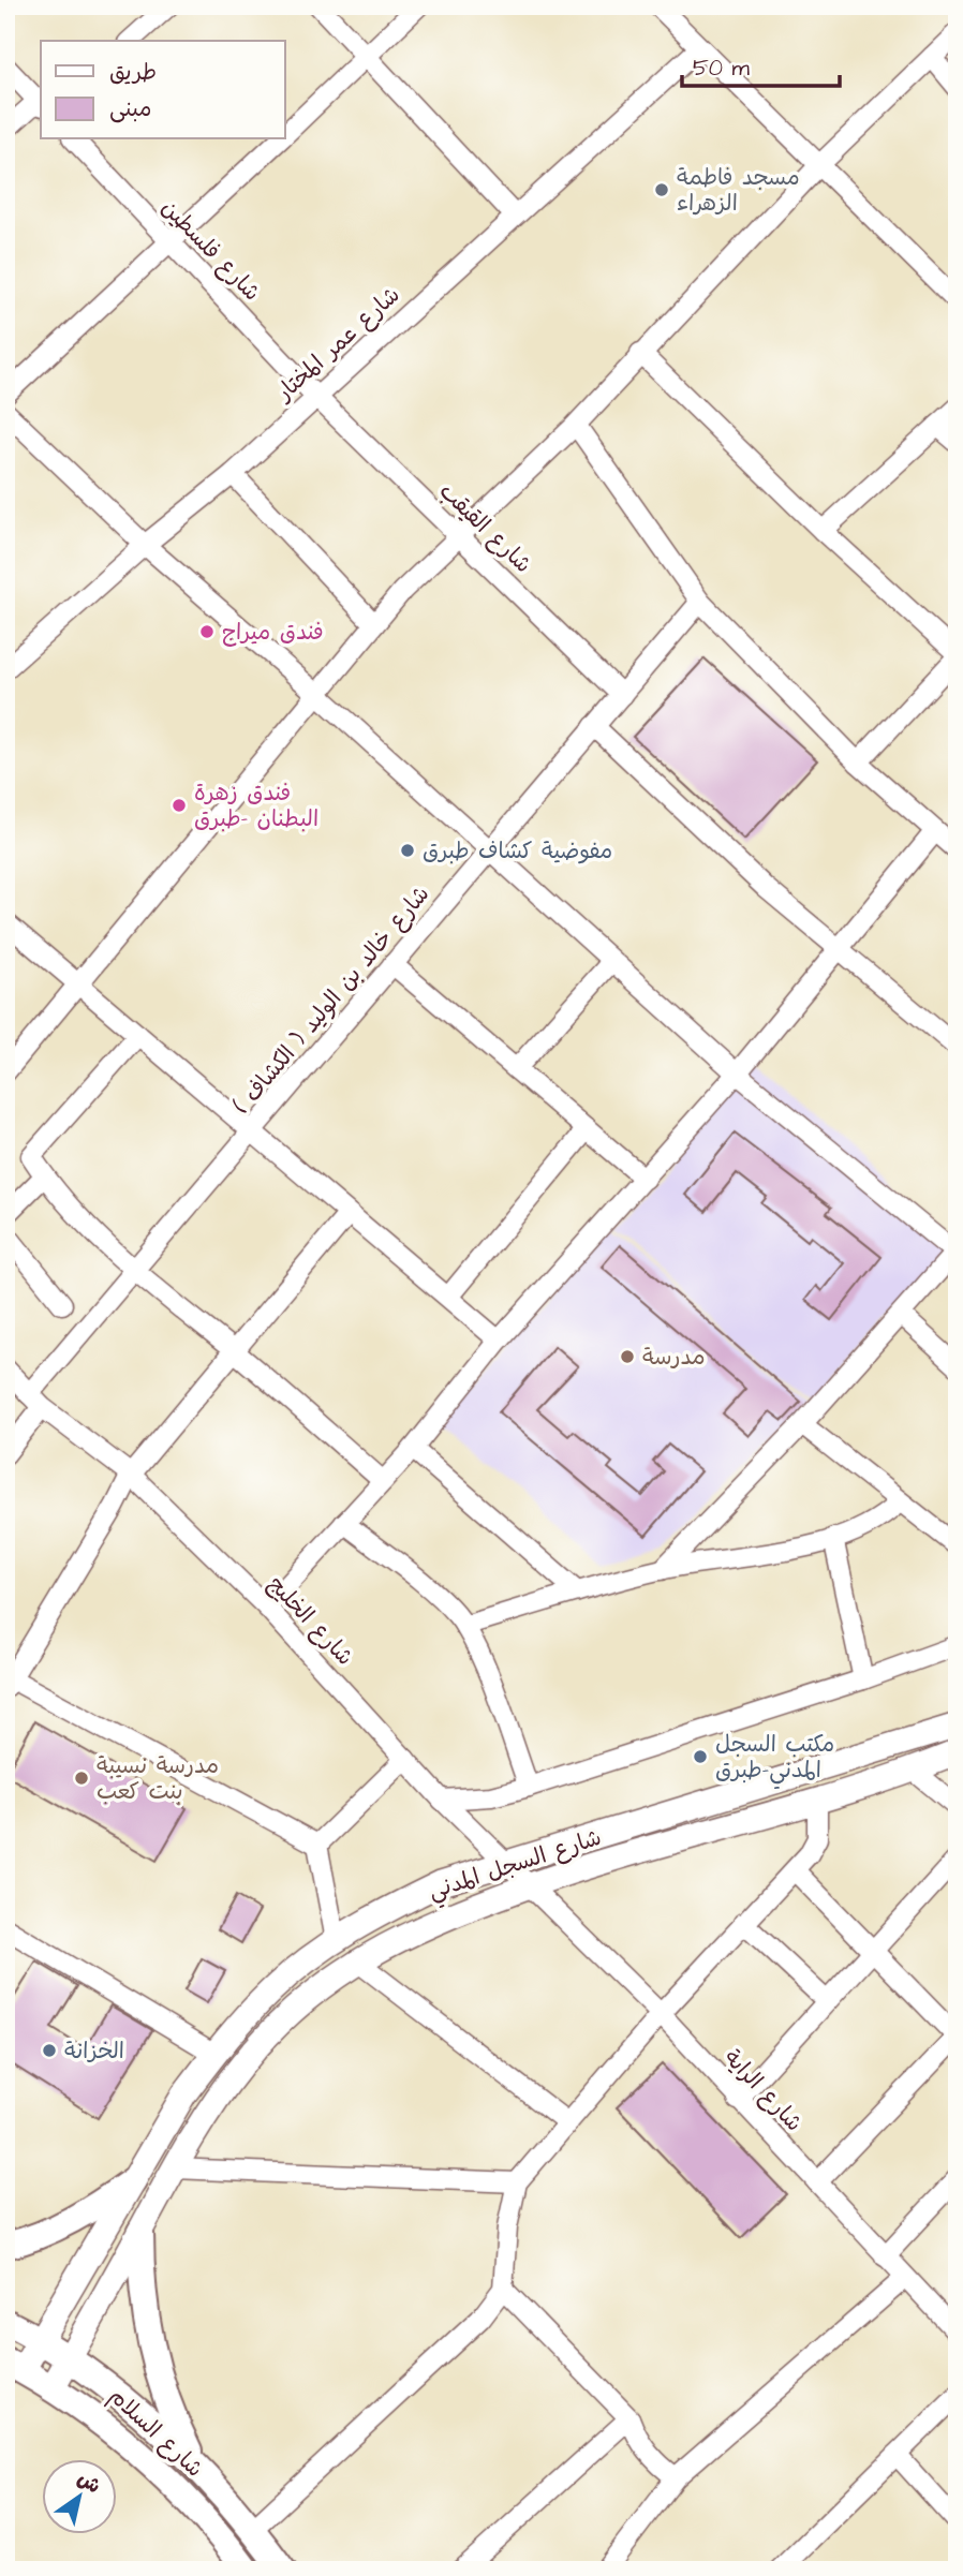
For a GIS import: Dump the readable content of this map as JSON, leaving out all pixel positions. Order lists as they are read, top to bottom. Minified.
{"streets":{"main road":["شارع السلام"],"street":["شارع فلسطين","شارع عمر المختار","شارع القيقب","شارع خالد بن الوليد ( الكشاف )","شارع الخليج","شارع السجل المدني","شارع الراية"]},"crossings":[["شارع فلسطين","شارع عمر المختار"],["شارع فلسطين","شارع القيقب"],["شارع عمر المختار","شارع القيقب"],["شارع القيقب","شارع خالد بن الوليد ( الكشاف )"],["شارع خالد بن الوليد ( الكشاف )","شارع الخليج"],["شارع الخليج","شارع السجل المدني"],["شارع الخليج","شارع الراية"],["شارع السجل المدني","شارع الراية"],["شارع السجل المدني","شارع السلام"]],"places":["مسجد فاطمة الزهراء","فندق ميراج","فندق زهرة البطنان -طبرق","مفوضية كشاف طبرق","مدرسة","مكتب السجل المدني-طبرق","مدرسة نسيبة بنت كعب","الخزانة"],"legend":["طريق","مبنى"],"scale_bar":"50 m","north":"top right"}
